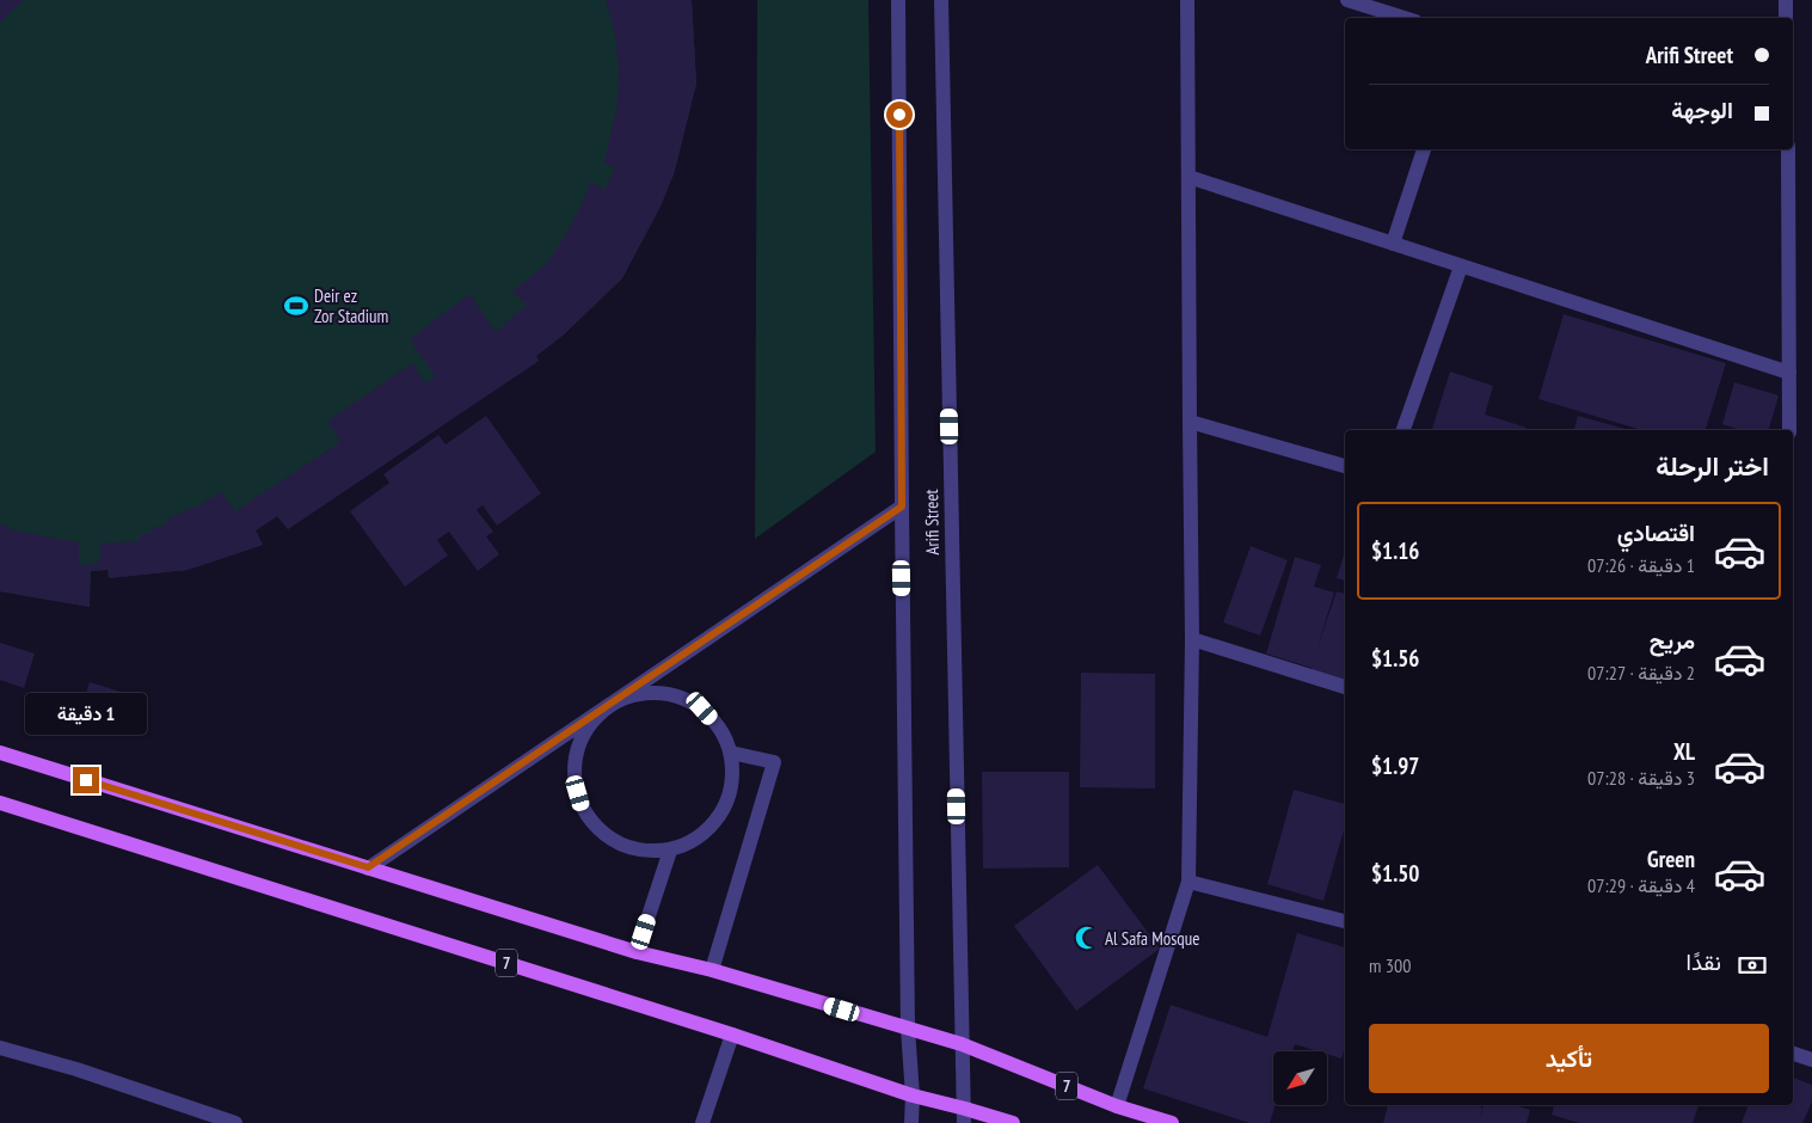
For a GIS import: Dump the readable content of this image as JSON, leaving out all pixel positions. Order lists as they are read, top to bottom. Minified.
{"streets":{"main road":["7"],"street":["Arifi Street"]},"crossings":[["Arifi Street","7"]],"places":{"sports":["Deir ez Zor Stadium"],"mosque":["Al Safa Mosque"]},"north":"bottom left","page":{"banner":["Arifi Street","الوجهة"],"heading":"اختر الرحلة","list":[{"name":"اقتصادي","note":"1 دقيقة · 07:26","value":"$1.16"},{"name":"مريح","note":"2 دقيقة · 07:27","value":"$1.56"},{"name":"XL","note":"3 دقيقة · 07:28","value":"$1.97"},{"name":"Green","note":"4 دقيقة · 07:29","value":"$1.50"}],"bubble":"1 دقيقة","pay":["نقدًا","300 m"],"buttons":"تأكيد"}}
